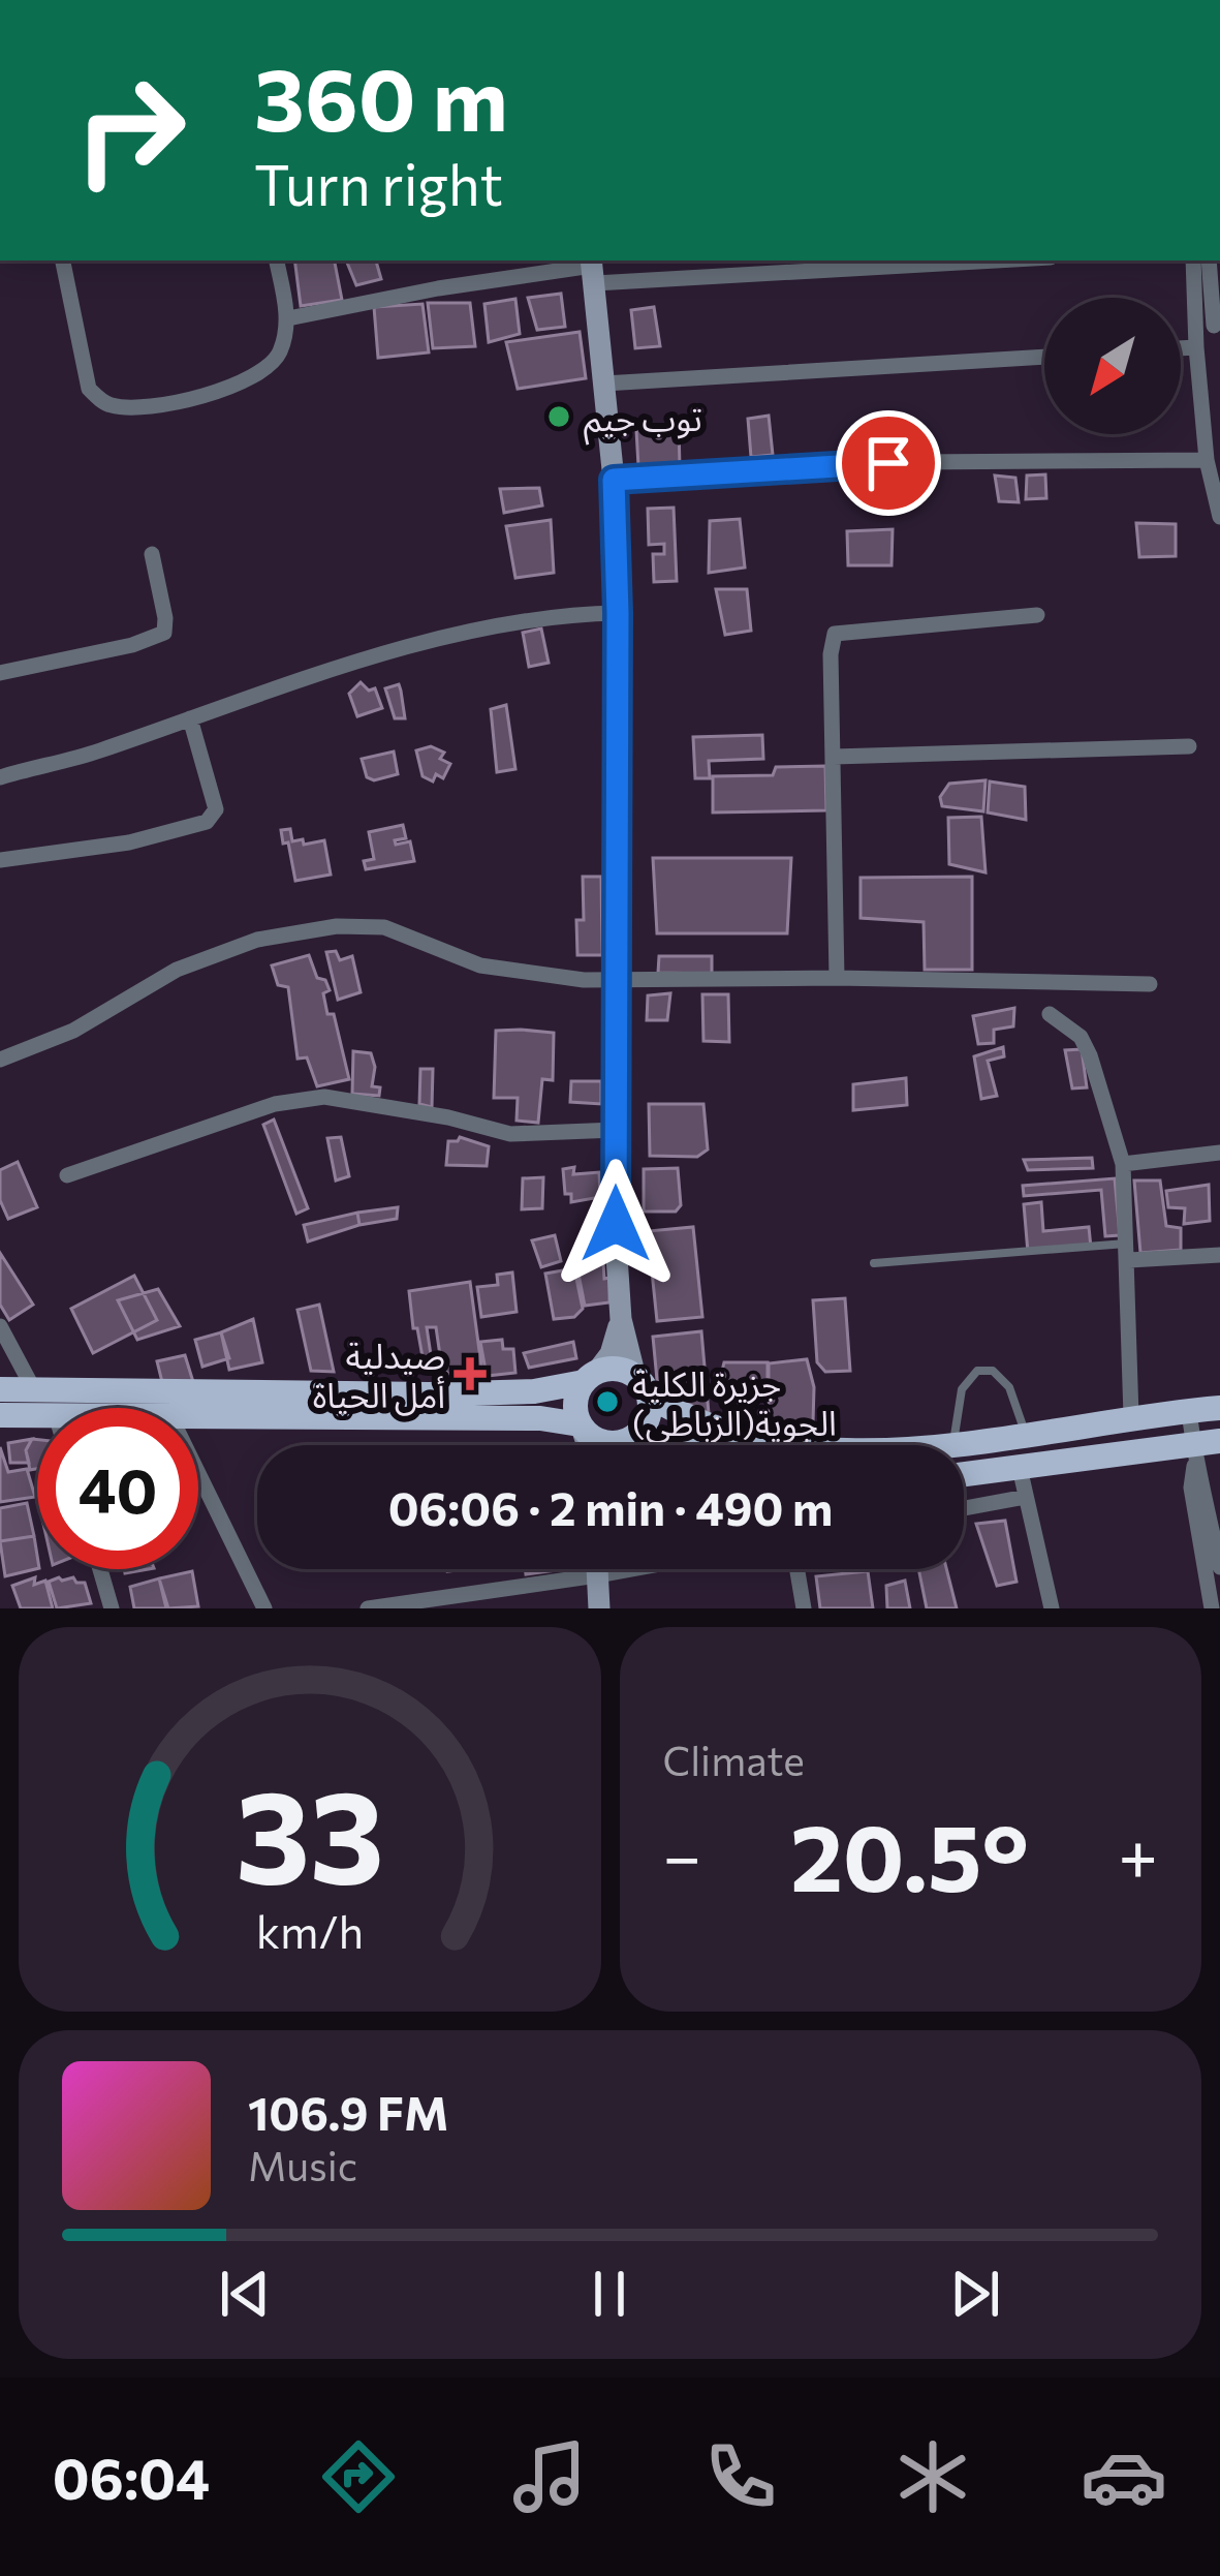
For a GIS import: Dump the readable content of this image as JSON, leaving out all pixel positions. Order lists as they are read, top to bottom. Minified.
{"places":{"other":["توب جيم","جزيرة الكلية الجوية(الزباطي)"],"health":["صيدلية أمل الحياة"]},"north":"bottom left","page":{"turn":["360 m","Turn right"],"limit":"40","trip":"06:06 · 2 min · 490 m","tile":"Climate","heat":["−","20.5°","+"],"song":["106.9 FM","Music"],"tabs":"06:04","gauge":["33","km/h"]}}
